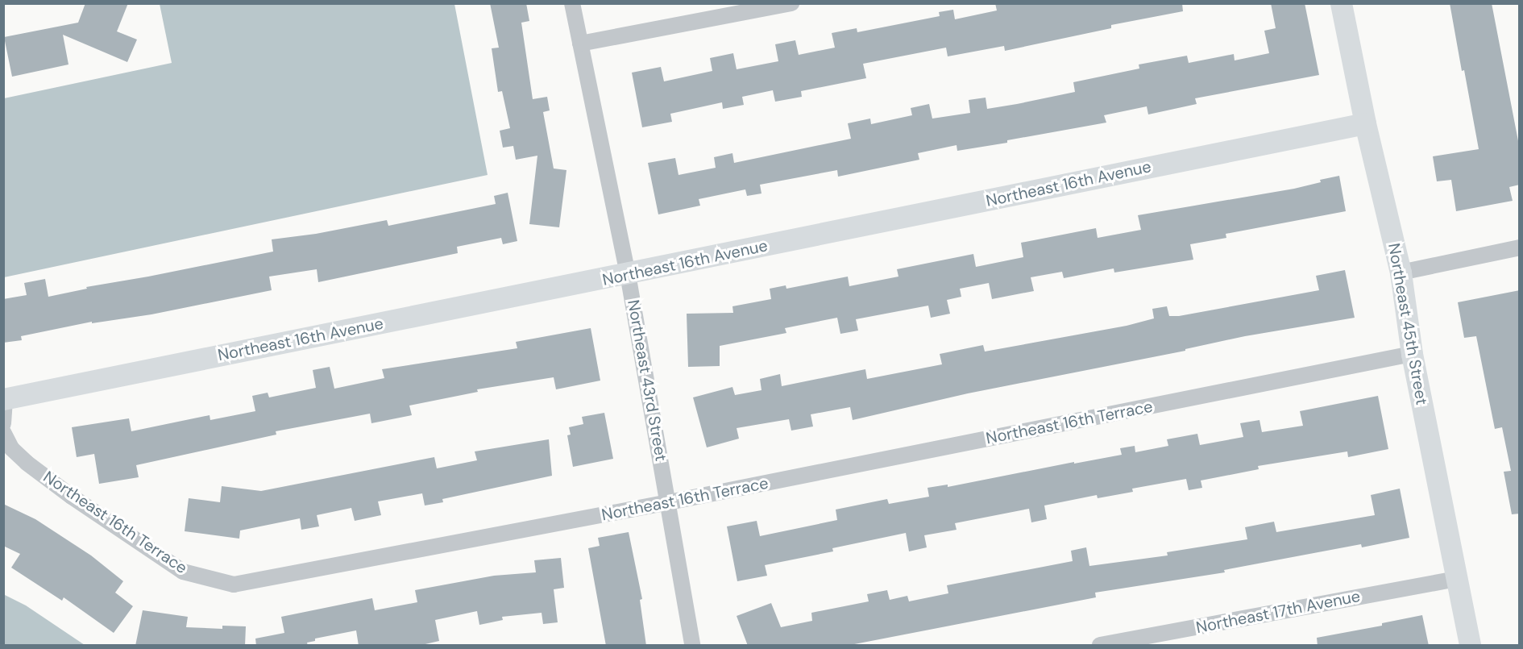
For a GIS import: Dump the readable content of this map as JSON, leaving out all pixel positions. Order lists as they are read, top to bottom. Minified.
{"streets":{"street":["Northeast 16th Avenue","Northeast 45th Street","Northeast 43rd Street","Northeast 16th Terrace","Northeast 17th Avenue"]},"crossings":[["Northeast 16th Avenue","Northeast 45th Street"],["Northeast 16th Avenue","Northeast 43rd Street"],["Northeast 45th Street","Northeast 16th Terrace"],["Northeast 45th Street","Northeast 17th Avenue"],["Northeast 43rd Street","Northeast 16th Terrace"]]}
